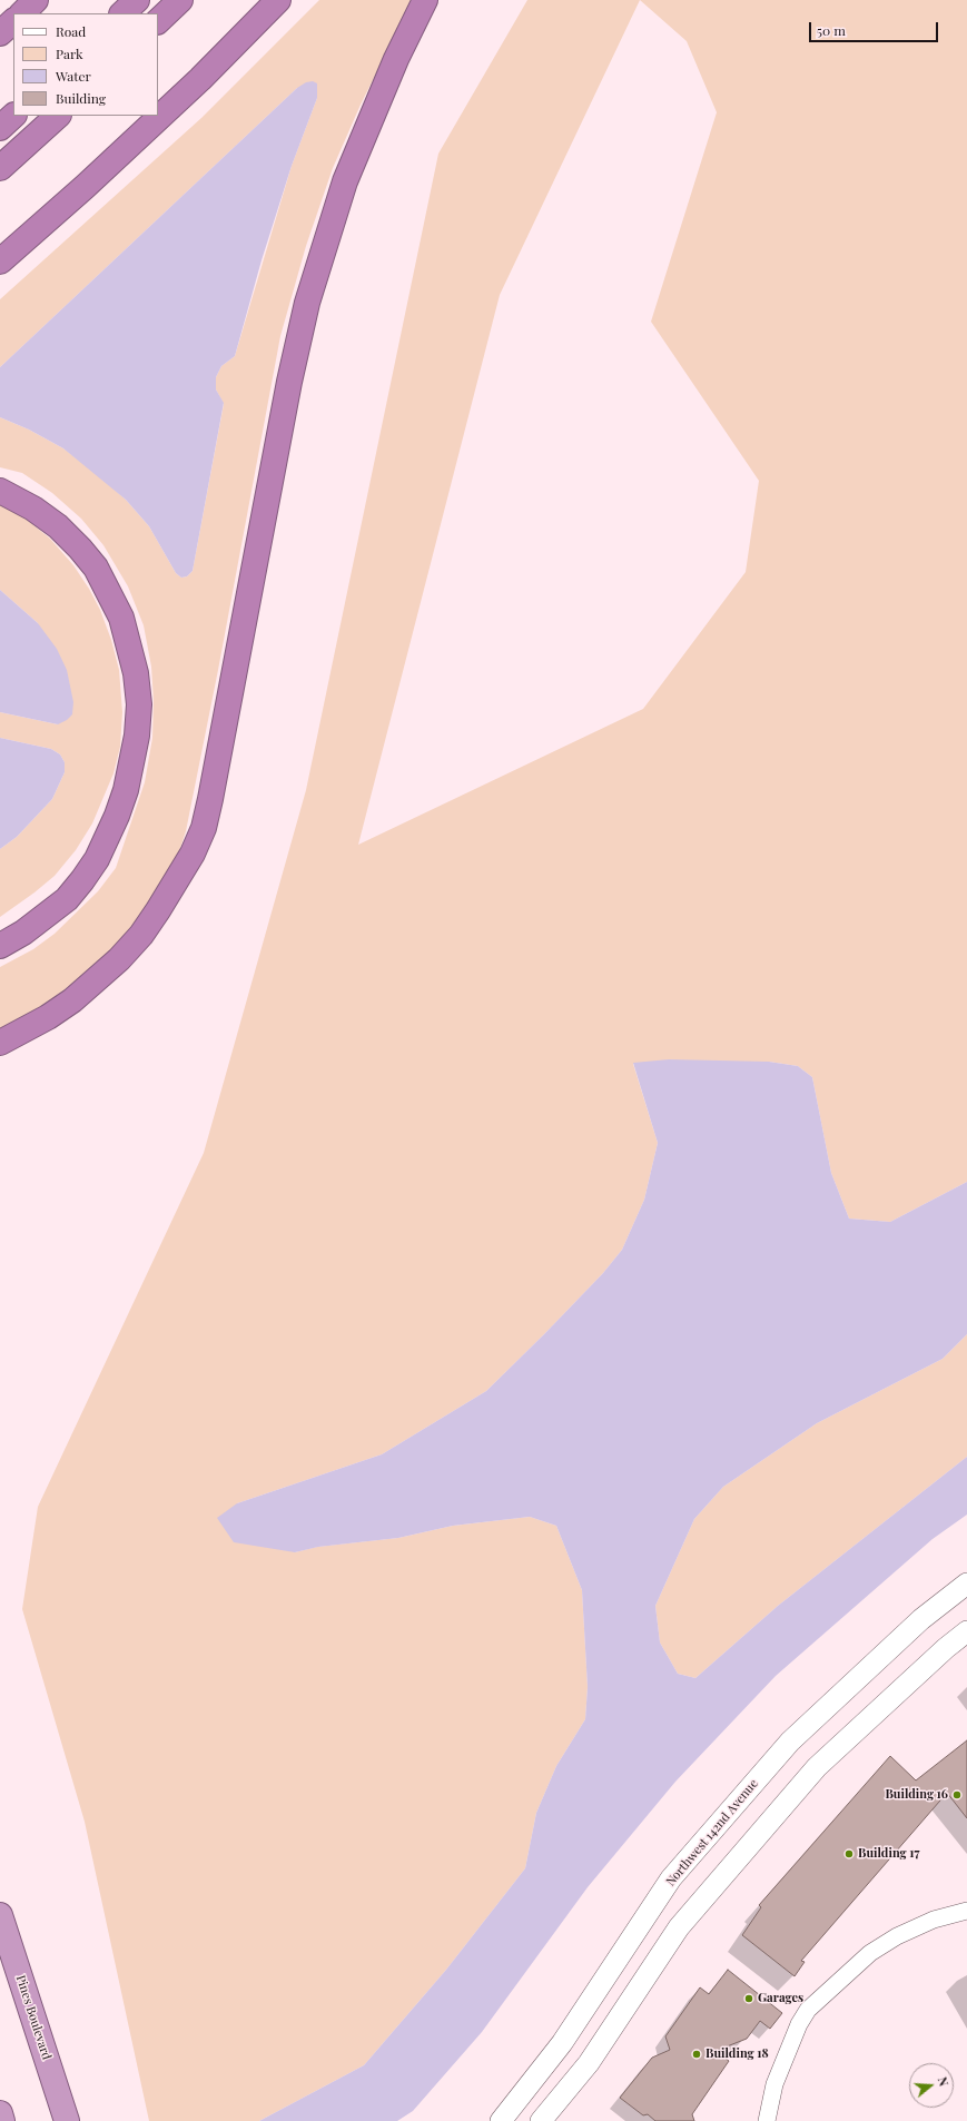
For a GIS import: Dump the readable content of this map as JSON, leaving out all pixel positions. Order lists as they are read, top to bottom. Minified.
{"streets":{"highway":["Pines Boulevard"],"street":["Northwest 142nd Avenue"]},"places":["Building 16","Building 17","Garages","Building 18"],"legend":["Road","Park","Water","Building"],"scale_bar":"50 m","north":"right"}
